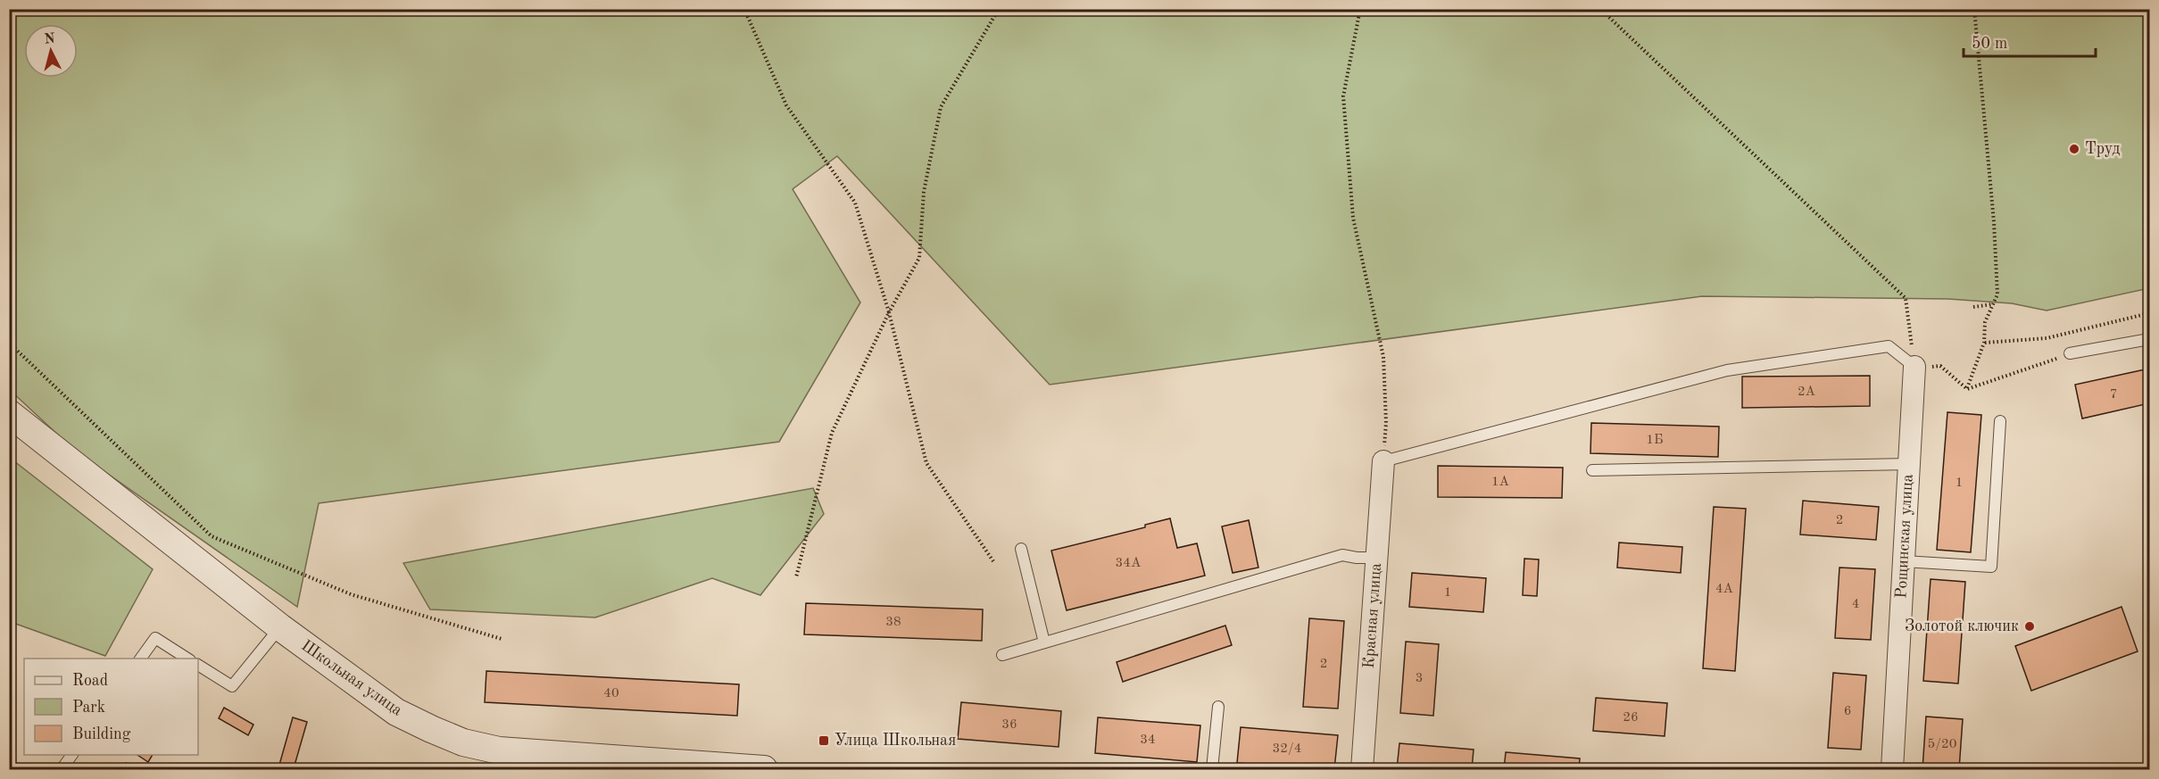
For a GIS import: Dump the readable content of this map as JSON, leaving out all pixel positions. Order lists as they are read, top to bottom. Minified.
{"streets":{"street":["Рощинская улица","Красная улица","Школьная улица"]},"places":{"other":["Труд","Золотой ключик"],"transit":["Улица Школьная"]},"house_numbers":["2А","7","1Б","1А","1","2","34А","4А","1","4","38","2","3","40","6","26","36","34","5/20","32/4"],"legend":["Road","Park","Building"],"scale_bar":"50 m","north":"top"}
